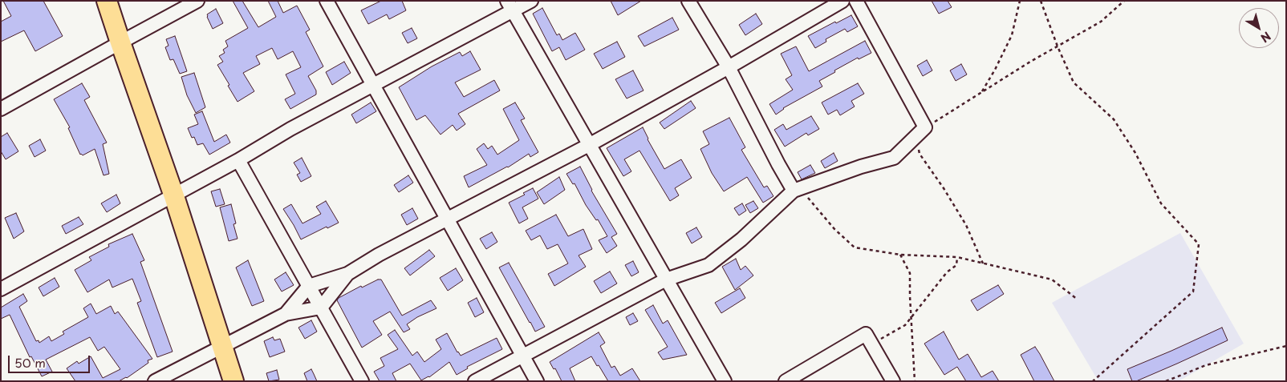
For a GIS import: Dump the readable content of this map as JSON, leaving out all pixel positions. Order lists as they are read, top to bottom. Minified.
{"scale_bar":"50 m","north":"bottom right"}
